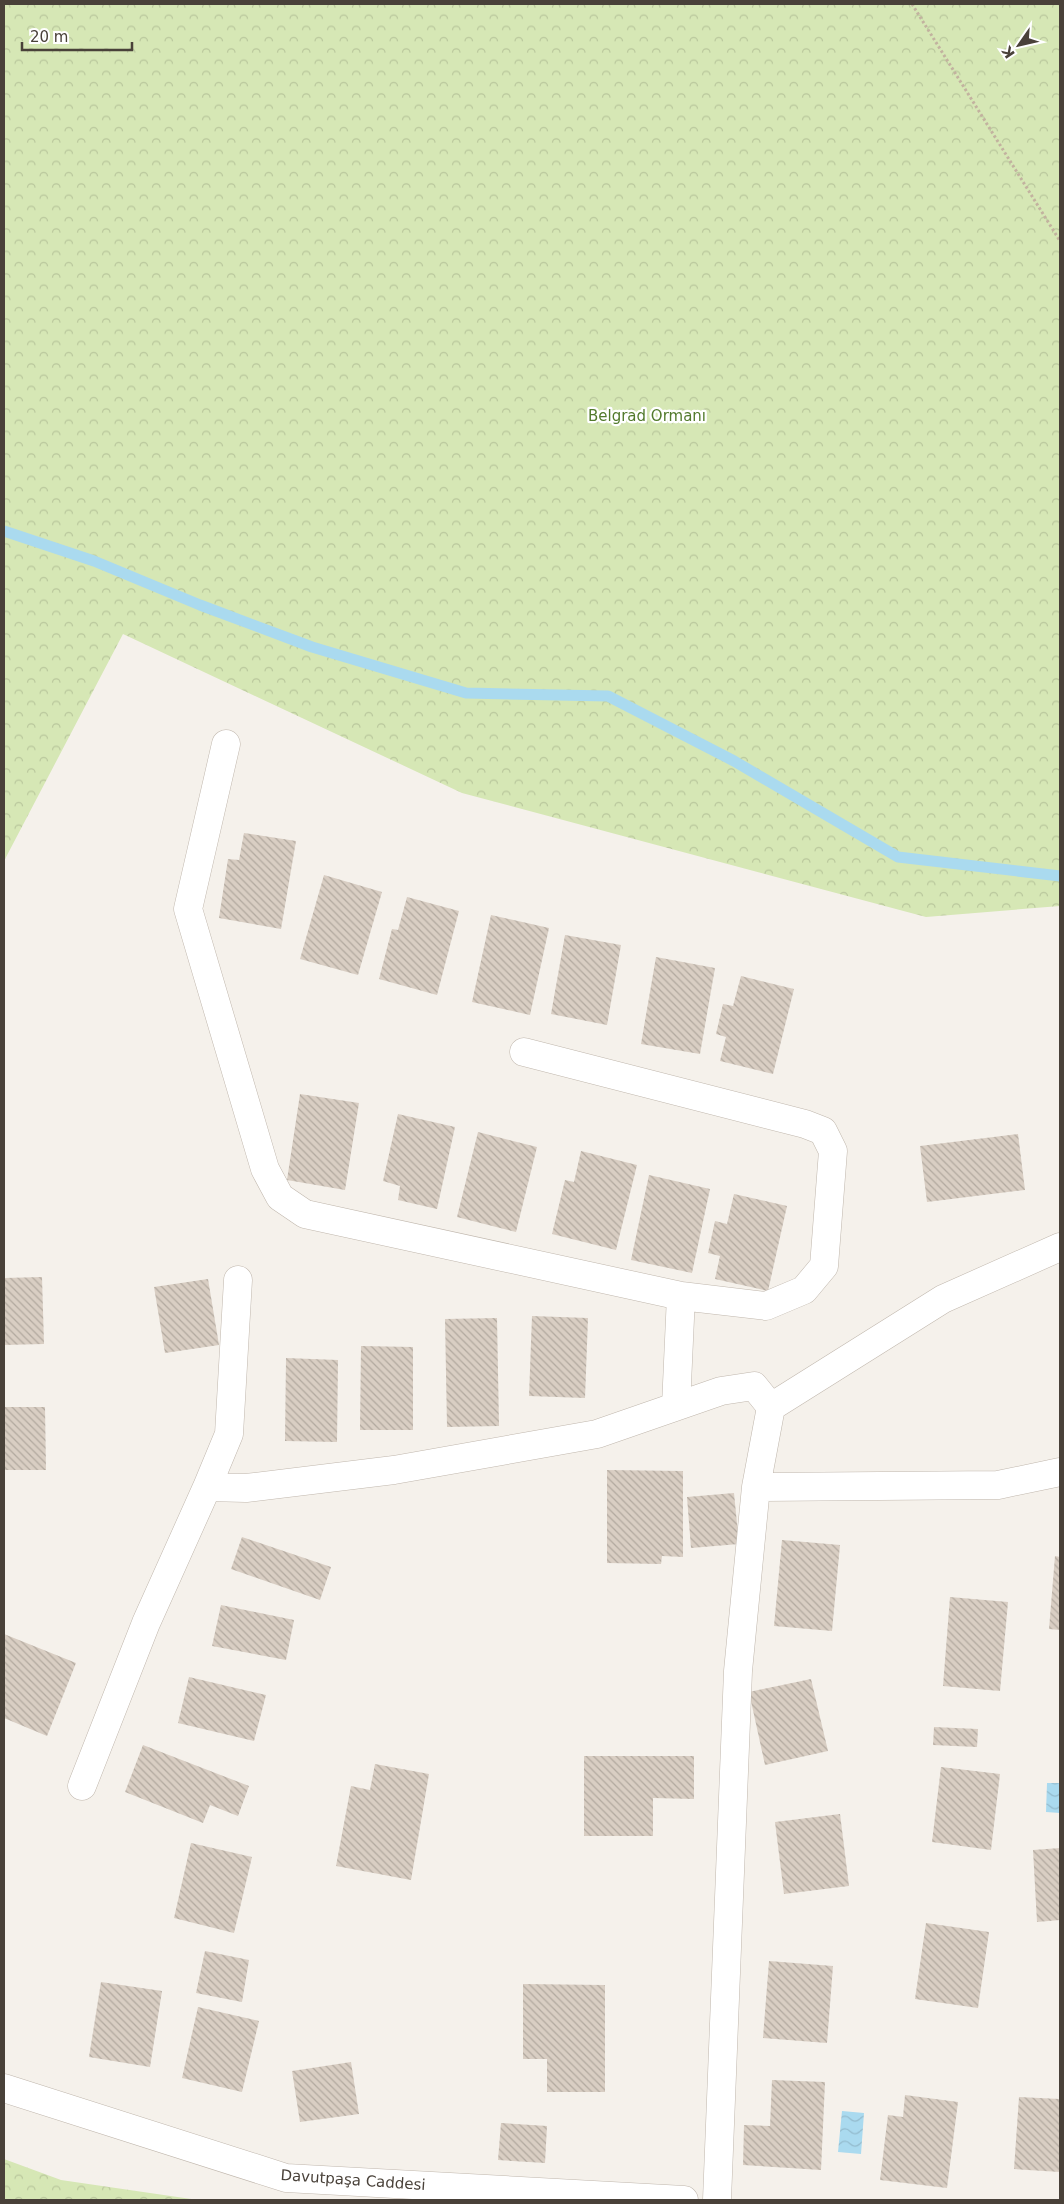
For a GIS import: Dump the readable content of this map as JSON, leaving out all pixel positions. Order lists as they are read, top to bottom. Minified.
{"streets":{"street":["Davutpaşa Caddesi"]},"parks":["Belgrad Ormanı"],"scale_bar":"20 m","north":"bottom left"}
